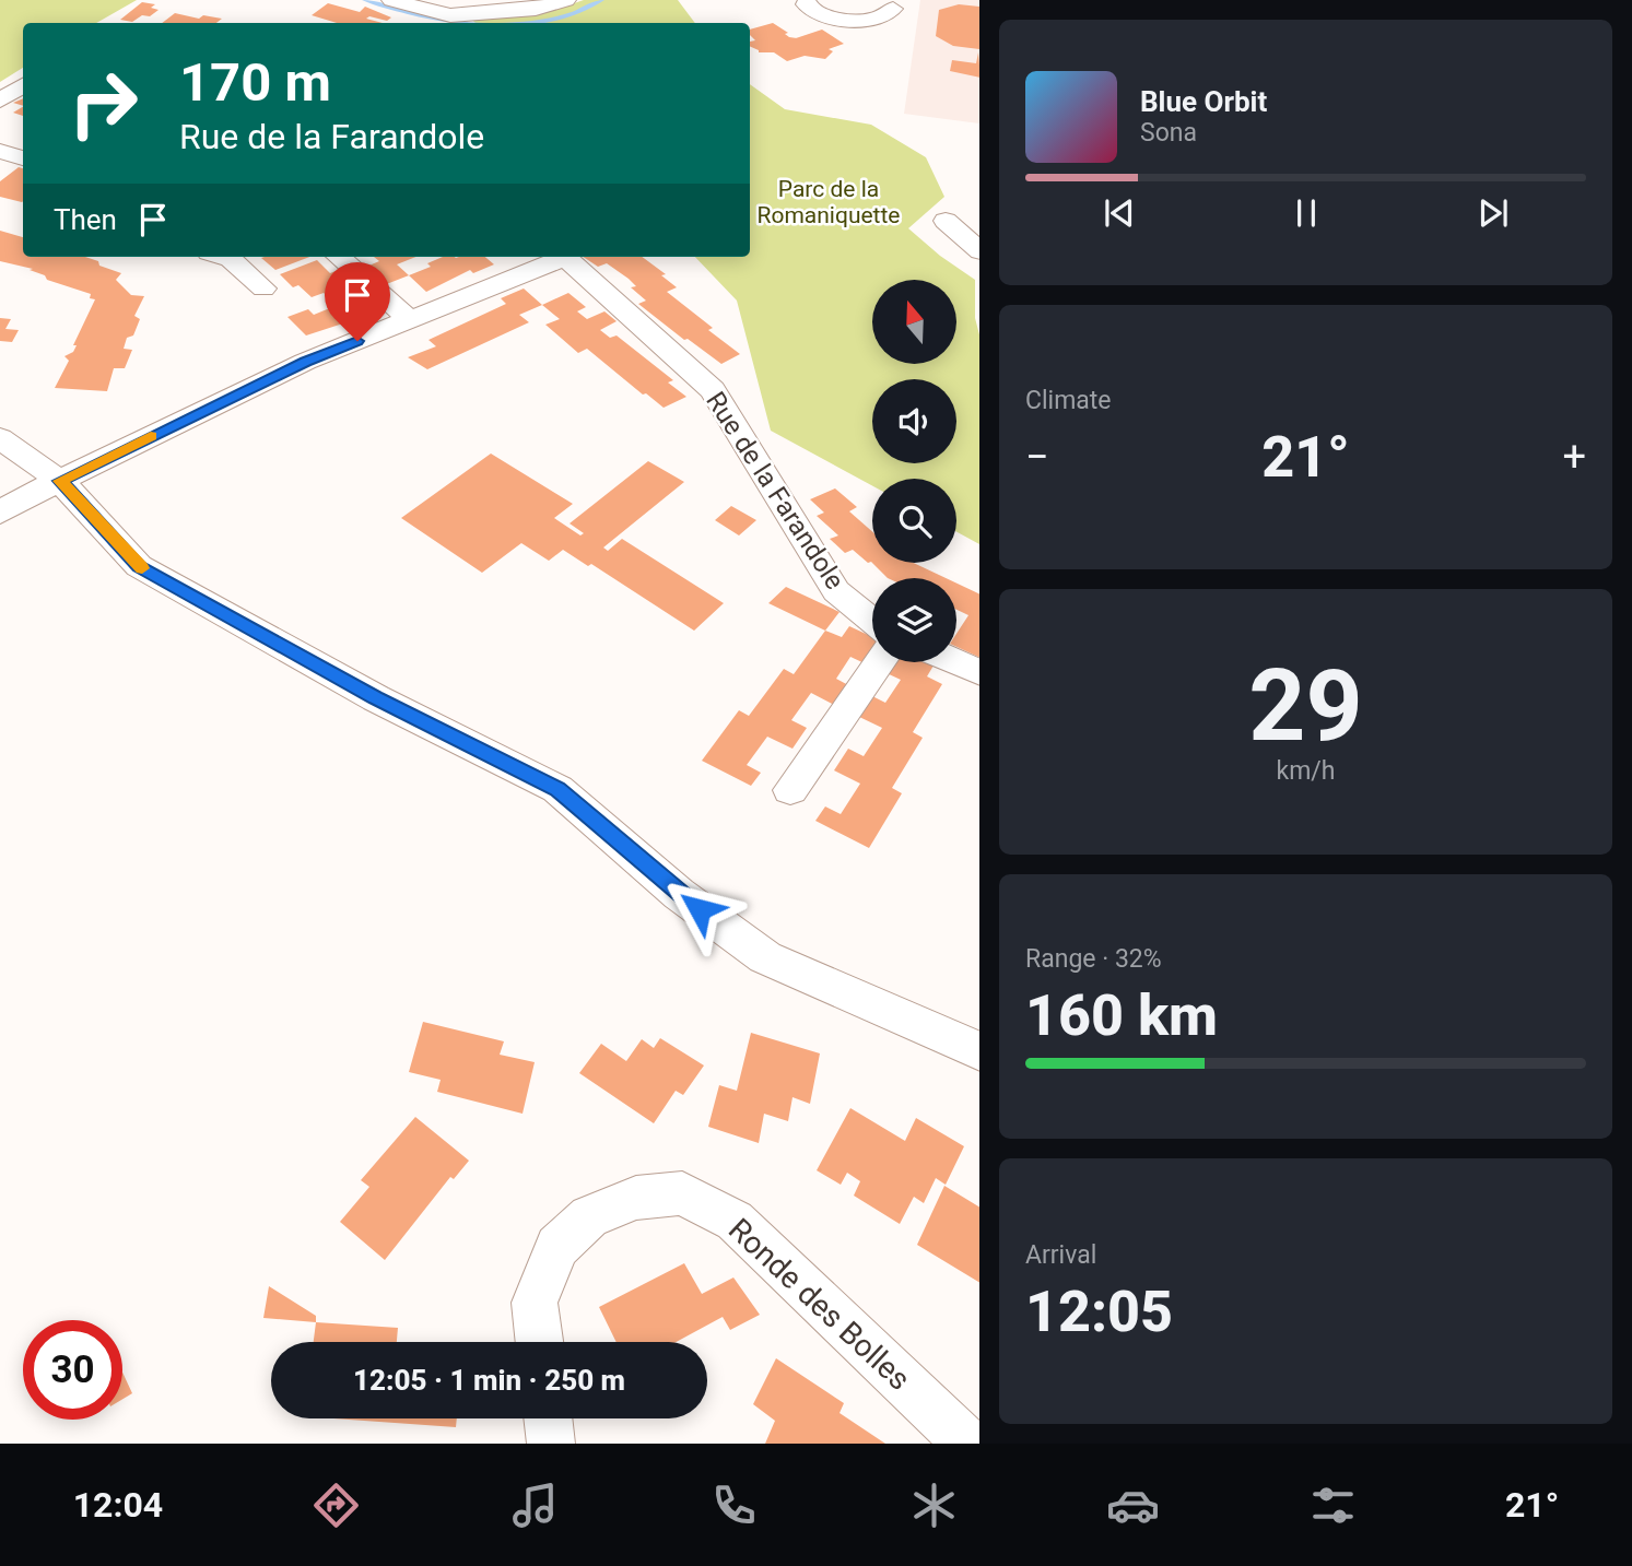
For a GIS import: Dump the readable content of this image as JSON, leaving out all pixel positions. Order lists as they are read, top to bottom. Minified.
{"streets":{"street":["Rue de la Farandole","Ronde des Bolles"]},"parks":["Parc de la Romaniquette"],"north":"top","page":{"turn":["170 m","Rue de la Farandole"],"song":["Blue Orbit","Sona"],"then":"Then","tile":["Climate",["29","km/h"],["Range · 32%","160 km"],["Arrival","12:05"]],"heat":["−","21°","+"],"limit":"30","trip":"12:05 · 1 min · 250 m","tabs":["12:04","21°"]}}
